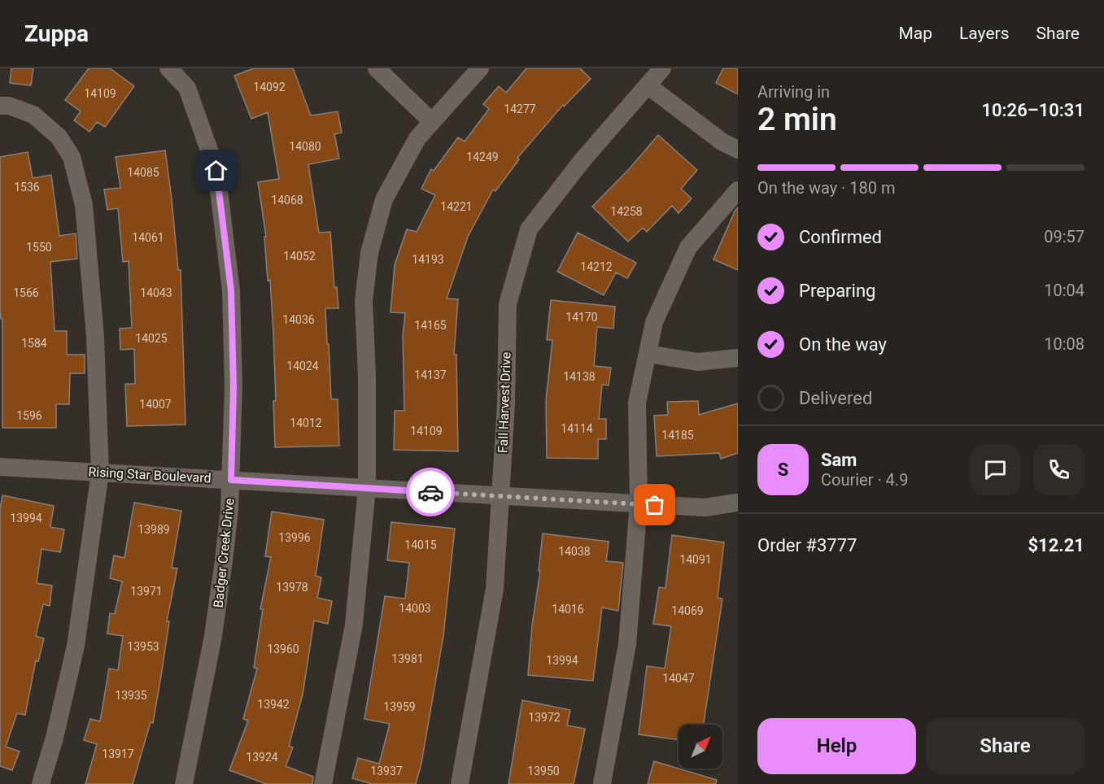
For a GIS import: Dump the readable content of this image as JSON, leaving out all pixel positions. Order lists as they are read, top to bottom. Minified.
{"streets":{"street":["Fall Harvest Drive","Rising Star Boulevard","Badger Creek Drive"]},"crossings":[["Fall Harvest Drive","Rising Star Boulevard"],["Rising Star Boulevard","Badger Creek Drive"]],"house_numbers":["14092","14109","14277","14080","14249","14085","1536","14068","14221","14258","14061","1550","14052","14193","14212","1566","14043","14170","14036","14165","14025","1584","14024","14137","14138","14007","1596","14012","14114","14109","14185","13994","13989","13996","14015","14038","14091","13978","13971","14003","14016","14069","13953","13960","13981","13994","14047","13935","13942","13959","13972","13917","13924","13937","13950"],"north":"top right","page":{"header":"Zuppa","nav":["Map","Layers","Share"],"heading":["2 min","Arriving in","10:26–10:31"],"panel":["Sam","Courier · 4.9","Order #3777","$12.21"],"bar":"On the way · 180 m","list":[["Confirmed","09:57"],["Preparing","10:04"],["On the way","10:08"],"Delivered"],"round":"S","buttons":["Help","Share"]}}
